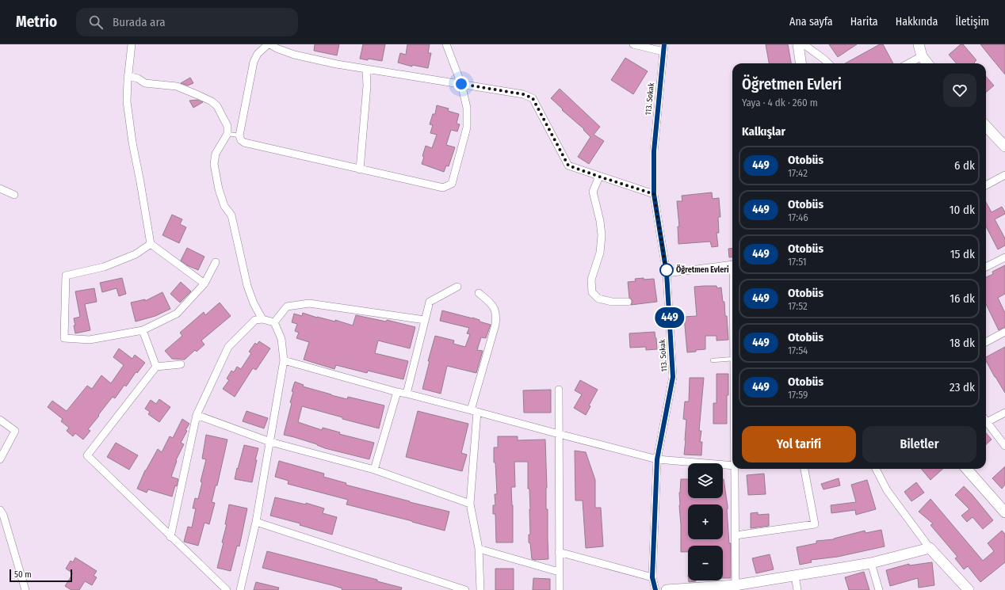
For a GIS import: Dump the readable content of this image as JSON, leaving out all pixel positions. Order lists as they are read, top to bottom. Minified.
{"streets":{"street":["113. Sokak"]},"places":["Öğretmen Evleri"],"lines":["bus line 449"],"scale_bar":"50 m","page":{"header":"Metrio","search":"Burada ara","nav":["Ana sayfa","Harita","Hakkında","İletişim"],"on_map":"449","heading":[["Öğretmen Evleri","Yaya · 4 dk · 260 m"],"Kalkışlar"],"list":[{"mark":"449","name":"Otobüs","note":"17:42","value":"6 dk"},{"mark":"449","name":"Otobüs","note":"17:46","value":"10 dk"},{"mark":"449","name":"Otobüs","note":"17:51","value":"15 dk"},{"mark":"449","name":"Otobüs","note":"17:52","value":"16 dk"},{"mark":"449","name":"Otobüs","note":"17:54","value":"18 dk"},{"mark":"449","name":"Otobüs","note":"17:59","value":"23 dk"}],"buttons":["Yol tarifi","Biletler"],"map_buttons":["+","−"],"scale":"50 m"}}
